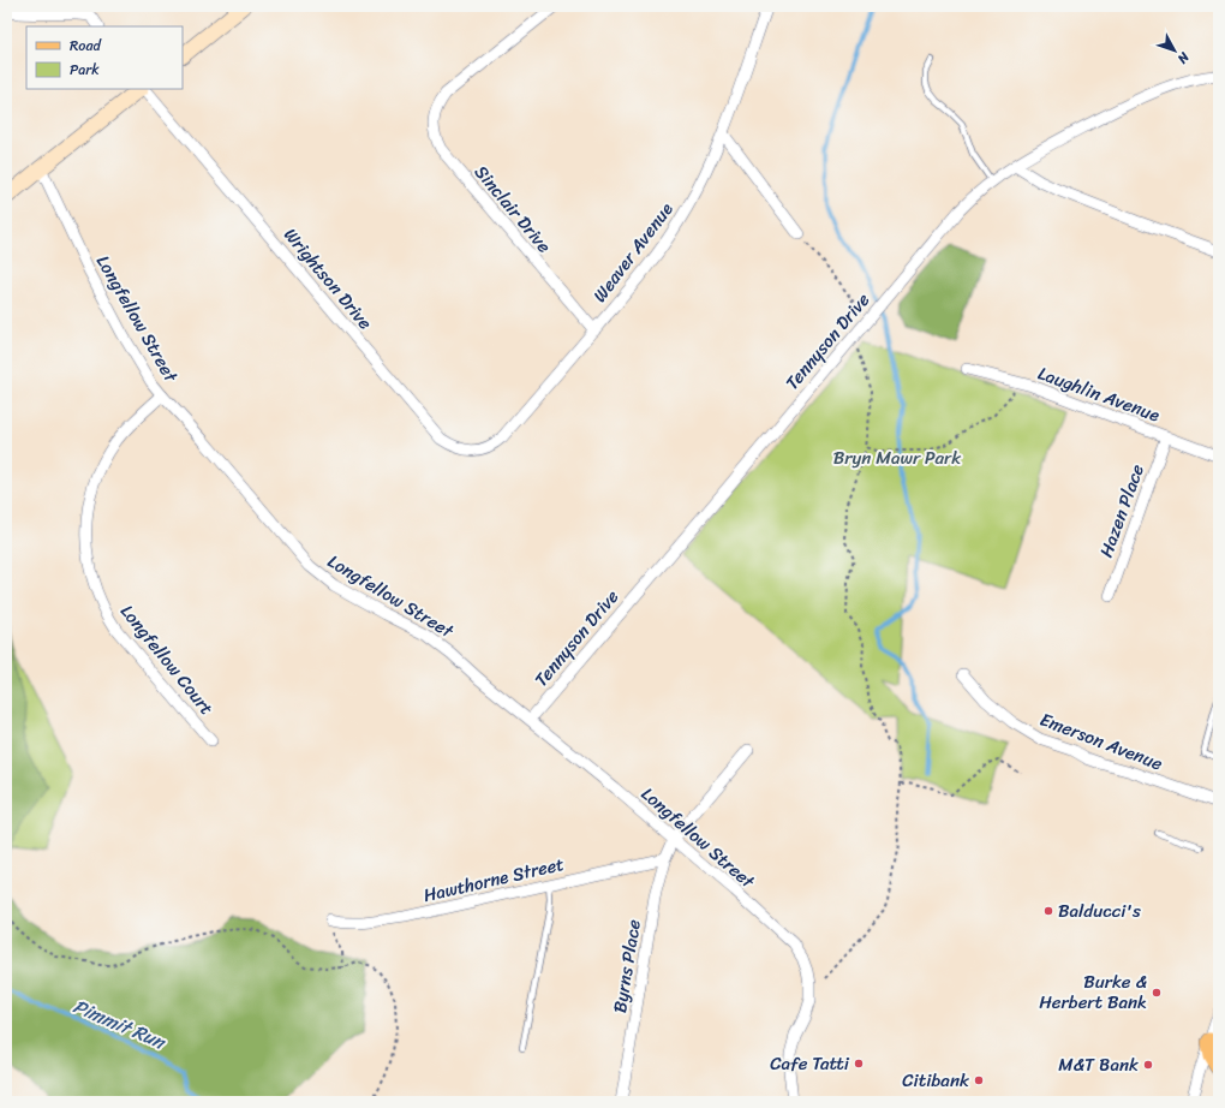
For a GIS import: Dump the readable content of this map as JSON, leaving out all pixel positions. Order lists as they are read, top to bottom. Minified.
{"streets":{"street":["Sinclair Drive","Weaver Avenue","Wrightson Drive","Longfellow Street","Tennyson Drive","Laughlin Avenue","Hazen Place","Longfellow Court","Emerson Avenue","Hawthorne Street","Byrns Place"]},"crossings":[["Sinclair Drive","Weaver Avenue"],["Weaver Avenue","Wrightson Drive"],["Longfellow Street","Tennyson Drive"],["Longfellow Street","Longfellow Court"],["Longfellow Street","Byrns Place"],["Laughlin Avenue","Hazen Place"],["Hawthorne Street","Byrns Place"]],"water":["Pimmit Run"],"parks":["Bryn Mawr Park"],"places":["Balducci's","Burke & Herbert Bank","Cafe Tatti","M&T Bank","Citibank"],"legend":["Road","Park"],"north":"bottom right"}
